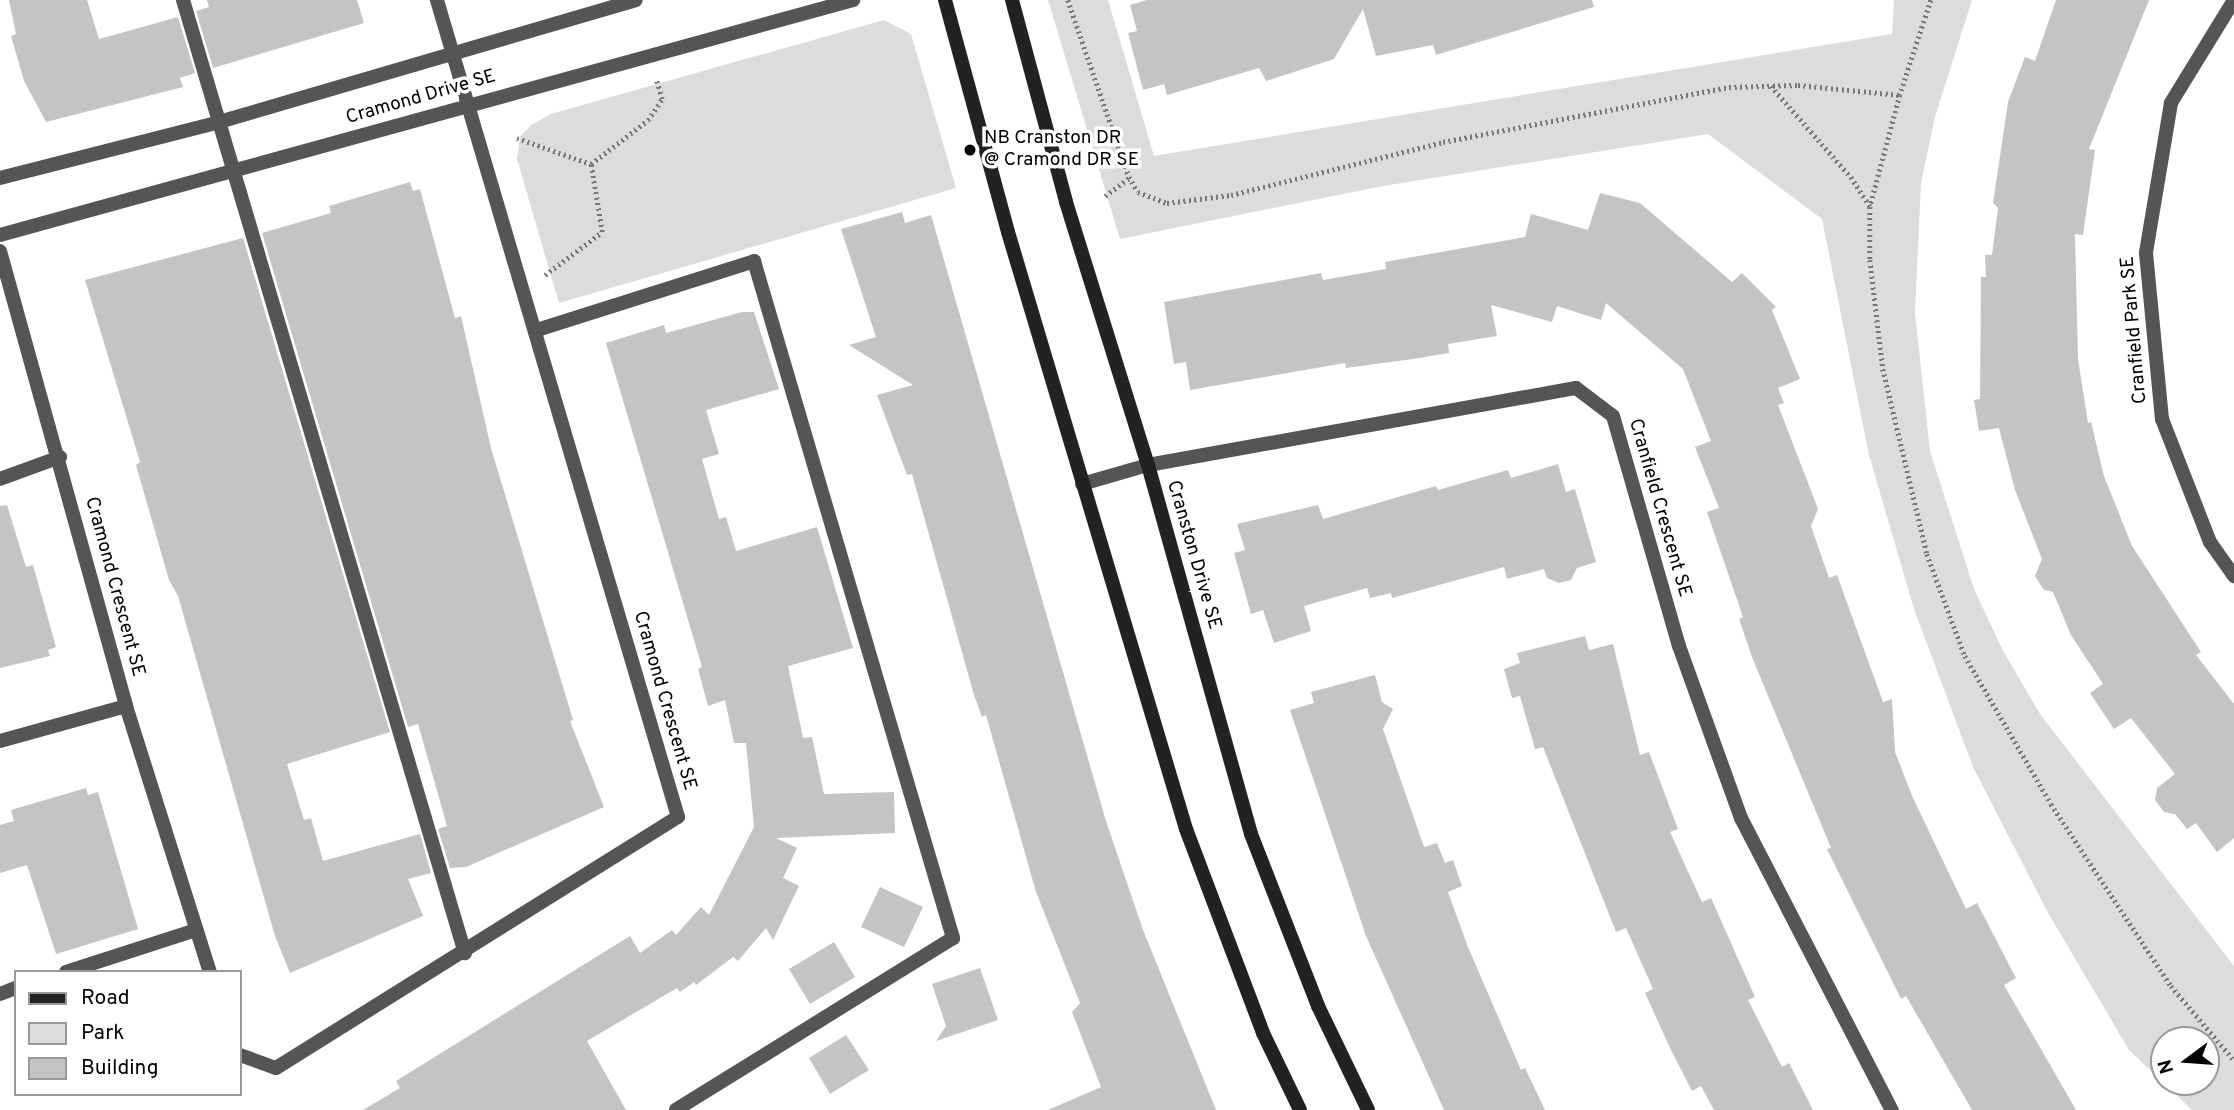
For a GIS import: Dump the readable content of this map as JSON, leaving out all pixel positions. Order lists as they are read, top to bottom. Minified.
{"streets":{"street":["Cramond Drive SE","Cranfield Park SE","Cranfield Crescent SE","Cranston Drive SE","Cramond Crescent SE"]},"crossings":[["Cramond Drive SE","Cramond Crescent SE"],["Cranfield Crescent SE","Cranston Drive SE"]],"places":["NB Cranston DR @ Cramond DR SE"],"legend":["Road","Park","Building"],"north":"left"}
